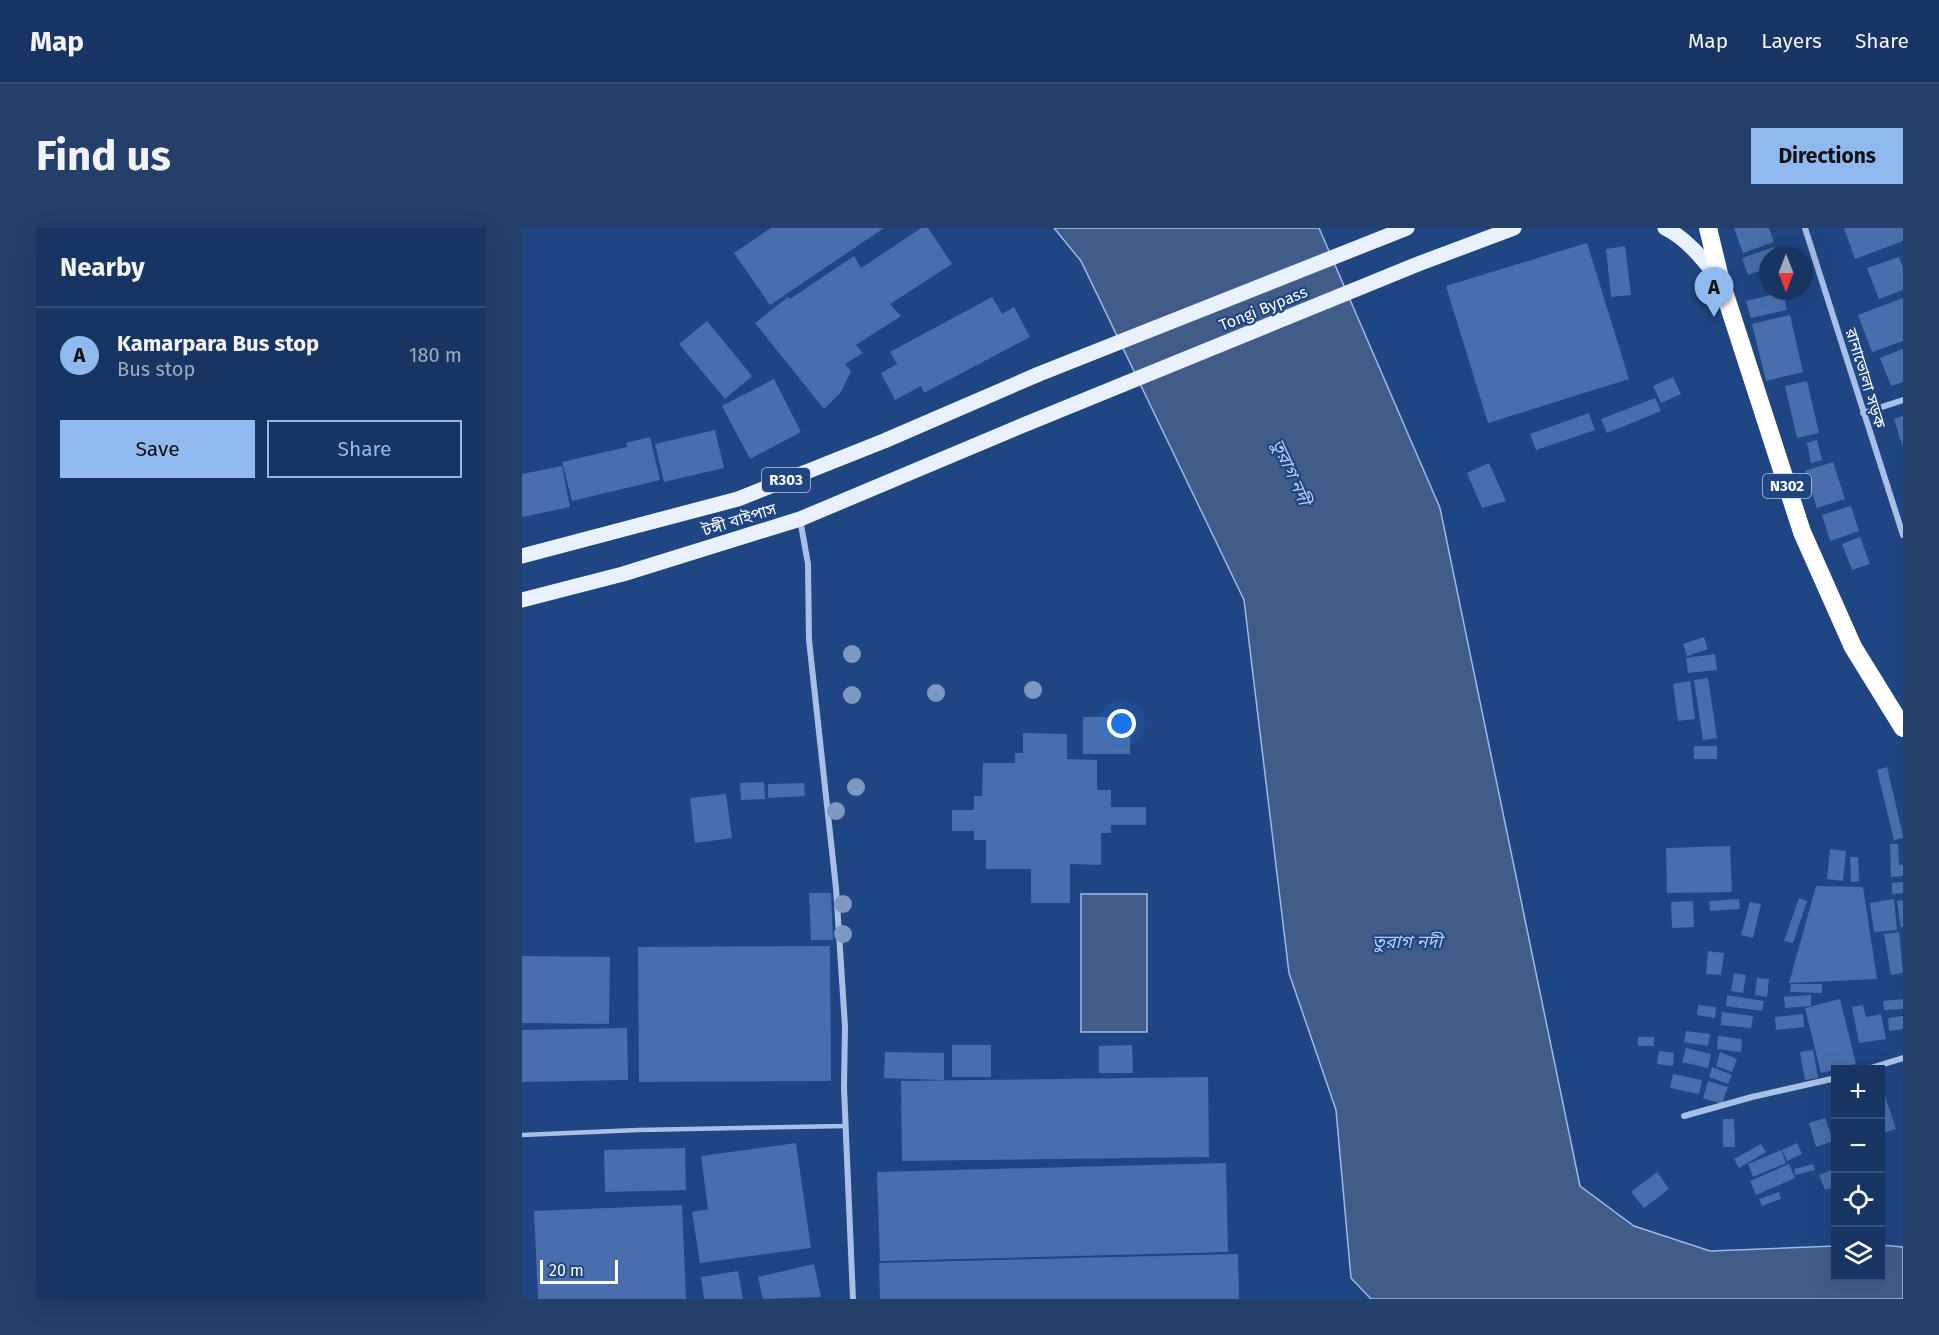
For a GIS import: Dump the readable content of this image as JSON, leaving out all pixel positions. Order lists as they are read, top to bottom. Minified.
{"streets":{"highway":["N302"],"main road":["Tongi Bypass","R303","টঙ্গী বাইপাস"],"street":["রানাভোলা সড়ক"]},"crossings":[["Tongi Bypass","টঙ্গী বাইপাস"]],"water":["তুরাগ নদী"],"scale_bar":"20 m","north":"bottom","page":{"header":"Map","nav":["Map","Layers","Share"],"buttons":["Directions",["Save","Share"]],"title":"Find us","heading":"Nearby","pins":"A","list":[{"mark":"A","name":"Kamarpara Bus stop","note":"Bus stop","value":"180 m"}],"map_buttons":["+","−"],"scale":"20 m"}}
